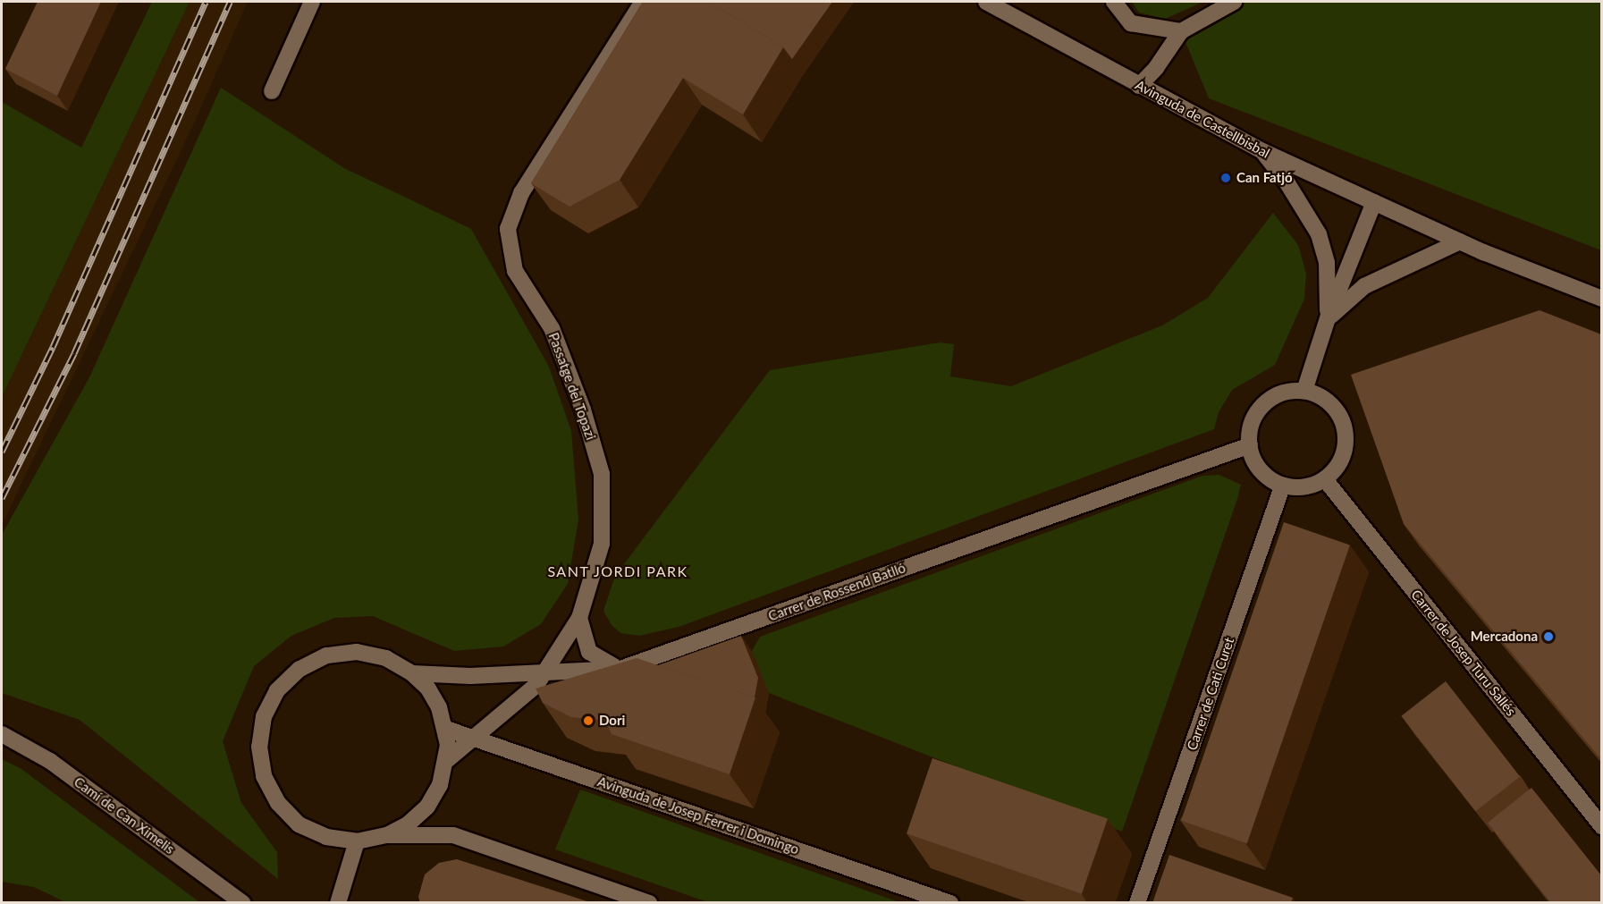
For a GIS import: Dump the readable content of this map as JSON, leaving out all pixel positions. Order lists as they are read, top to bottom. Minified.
{"streets":{"street":["Avinguda de Castellbisbal","Passatge del Topazi","Carrer de Rossend Batlló","Carrer de Josep Turu Sallés","Carrer de Cati Curet","Camí de Can Ximelis","Avinguda de Josep Ferrer i Domingo"]},"crossings":[["Passatge del Topazi","Carrer de Rossend Batlló"],["Passatge del Topazi","Avinguda de Josep Ferrer i Domingo"],["Carrer de Rossend Batlló","Carrer de Josep Turu Sallés"],["Carrer de Rossend Batlló","Carrer de Cati Curet"],["Carrer de Rossend Batlló","Avinguda de Josep Ferrer i Domingo"],["Carrer de Josep Turu Sallés","Carrer de Cati Curet"]],"districts":["SANT JORDI PARK"],"places":["Can Fatjó","Mercadona","Dori"]}
